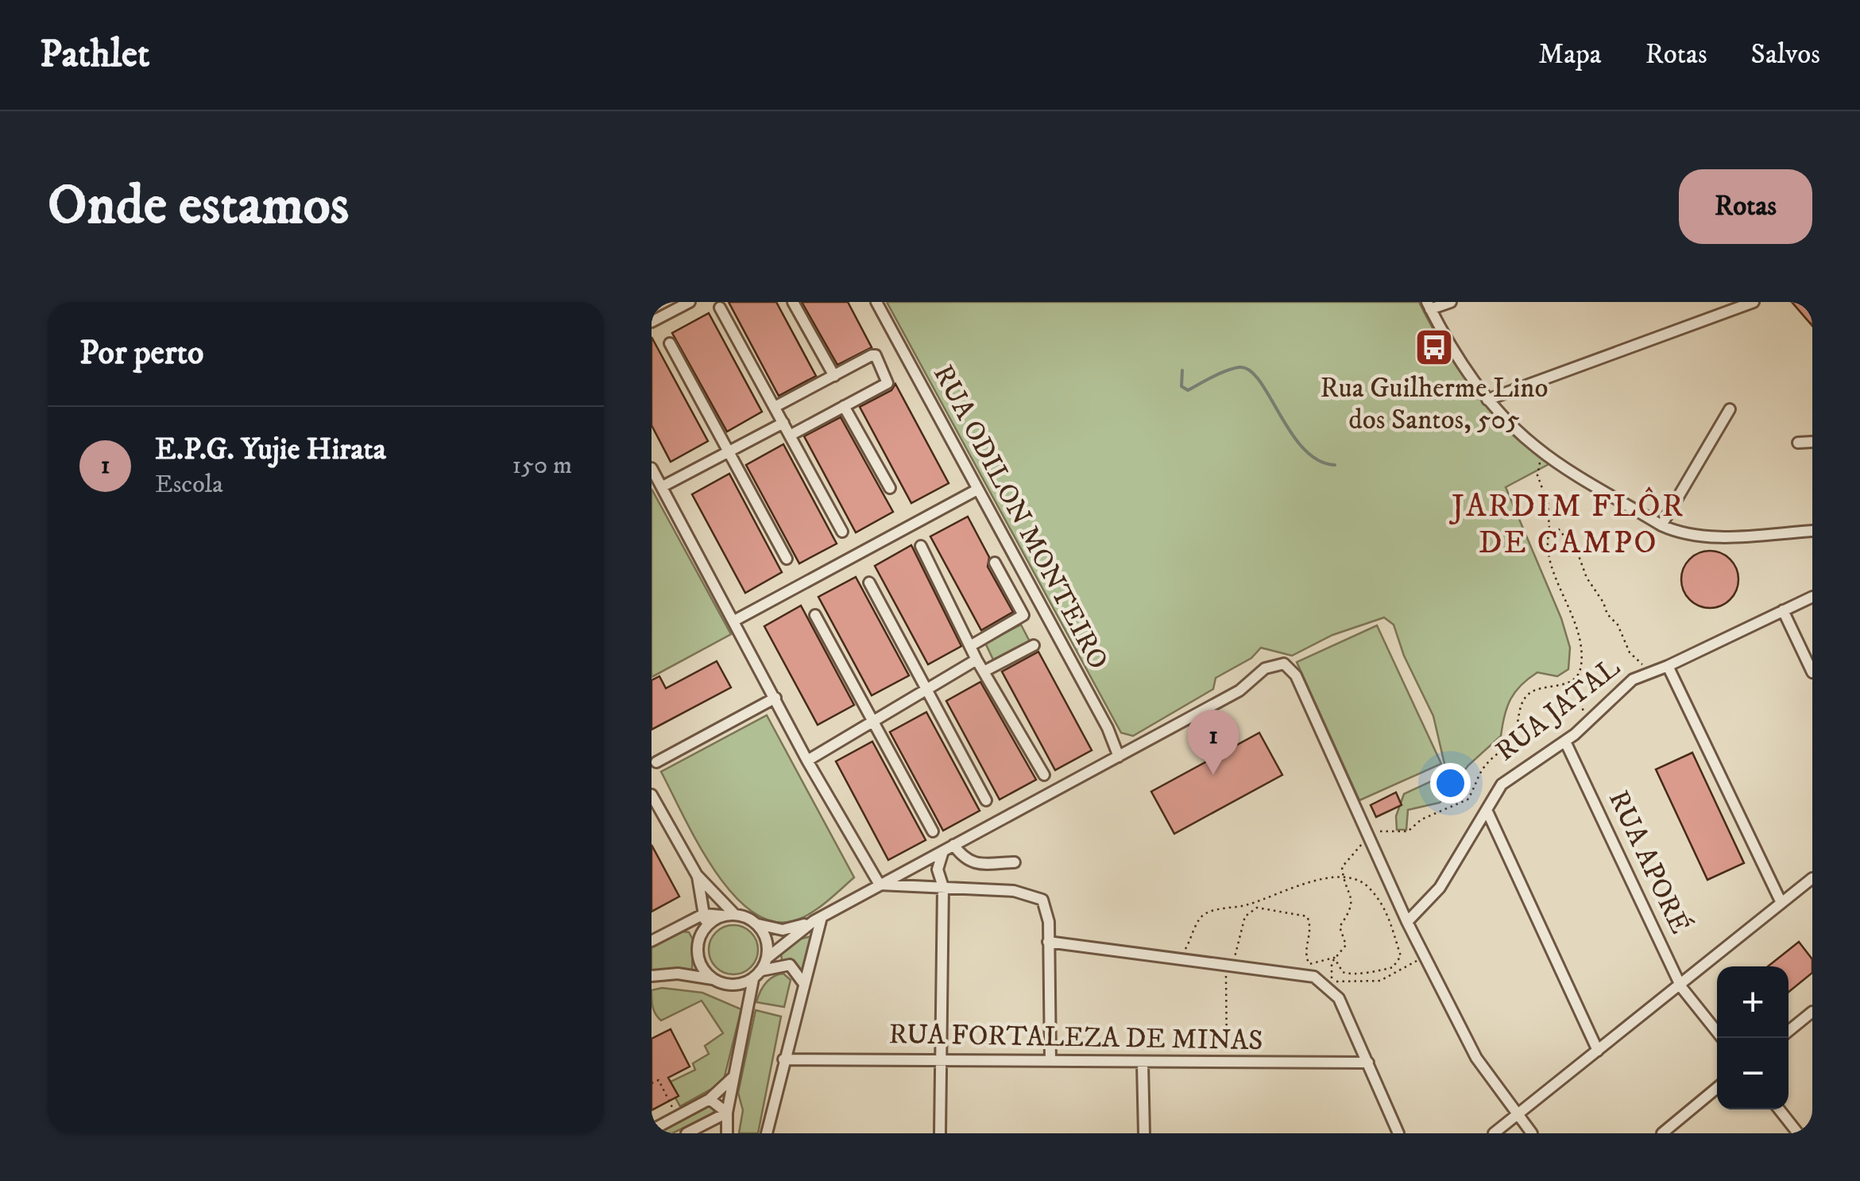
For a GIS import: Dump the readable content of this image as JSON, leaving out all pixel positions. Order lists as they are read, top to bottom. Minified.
{"streets":{"street":["RUA ODILON MONTEIRO","RUA JATAL","RUA APORÉ","RUA FORTALEZA DE MINAS"]},"crossings":[["RUA JATAL","RUA APORÉ"]],"districts":["JARDIM FLÔR DE CAMPO"],"places":{"bus stop":["Rua Guilherme Lino dos Santos, 505"]},"page":{"header":"Pathlet","nav":["Mapa","Rotas","Salvos"],"buttons":"Rotas","title":"Onde estamos","heading":"Por perto","list":[{"mark":"1","name":"E.P.G. Yujie Hirata","note":"Escola","value":"150 m"}],"pins":"1","map_buttons":["+","−"]}}
